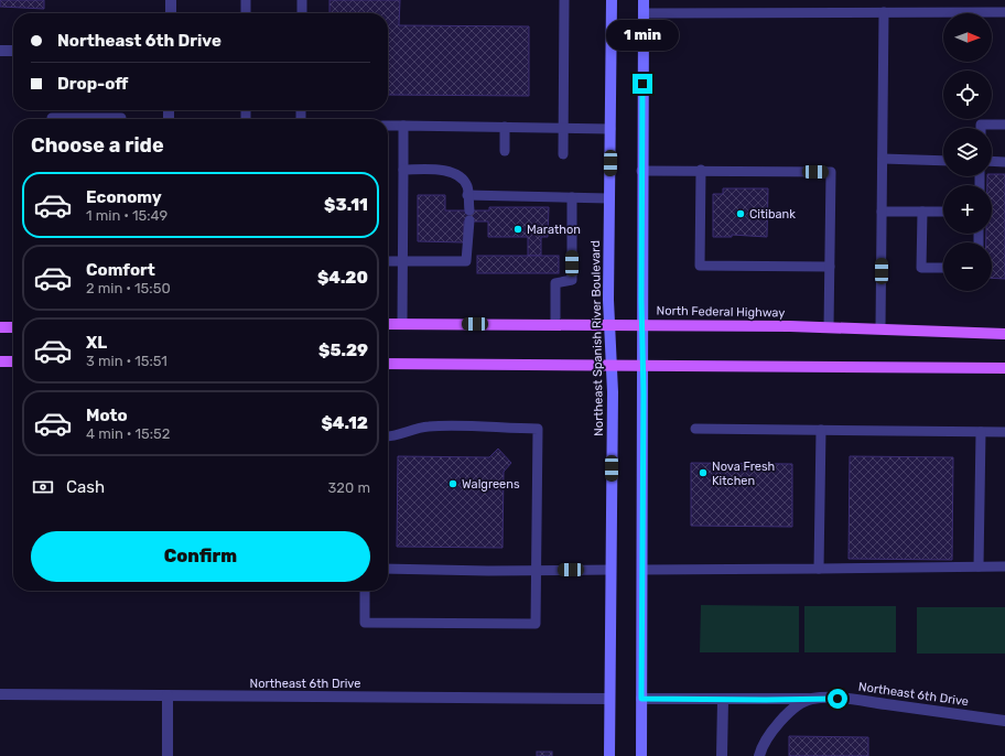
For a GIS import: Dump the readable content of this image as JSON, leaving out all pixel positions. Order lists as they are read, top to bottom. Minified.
{"streets":{"main road":["North Federal Highway","Northeast Spanish River Boulevard"],"street":["Northeast 6th Drive"]},"crossings":[["North Federal Highway","Northeast Spanish River Boulevard"],["Northeast Spanish River Boulevard","Northeast 6th Drive"]],"places":["Citibank","Marathon","Nova Fresh Kitchen","Walgreens"],"north":"right","page":{"map_buttons":["+","−"],"banner":["Northeast 6th Drive","Drop-off"],"bubble":"1 min","heading":"Choose a ride","list":[{"name":"Economy","note":"1 min · 15:49","value":"$3.11"},{"name":"Comfort","note":"2 min · 15:50","value":"$4.20"},{"name":"XL","note":"3 min · 15:51","value":"$5.29"},{"name":"Moto","note":"4 min · 15:52","value":"$4.12"}],"pay":["Cash","320 m"],"buttons":"Confirm"}}
